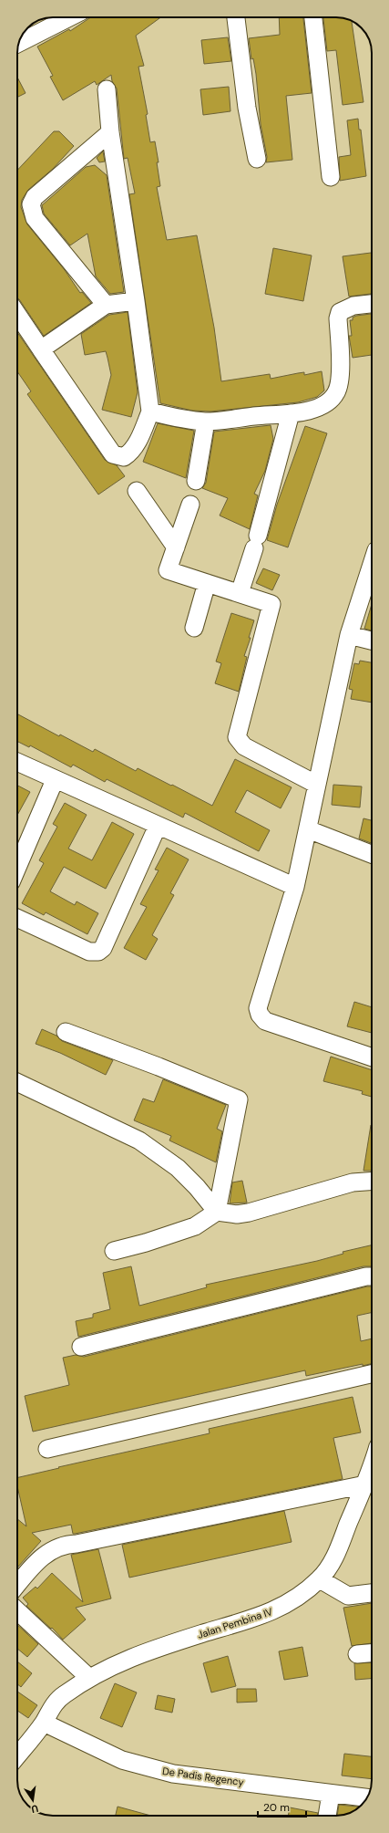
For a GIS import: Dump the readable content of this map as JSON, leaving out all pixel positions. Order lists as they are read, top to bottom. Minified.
{"streets":{"street":["Jalan Pembina IV","De Padis Regency"]},"crossings":[["Jalan Pembina IV","De Padis Regency"]],"scale_bar":"20 m","north":"bottom"}
